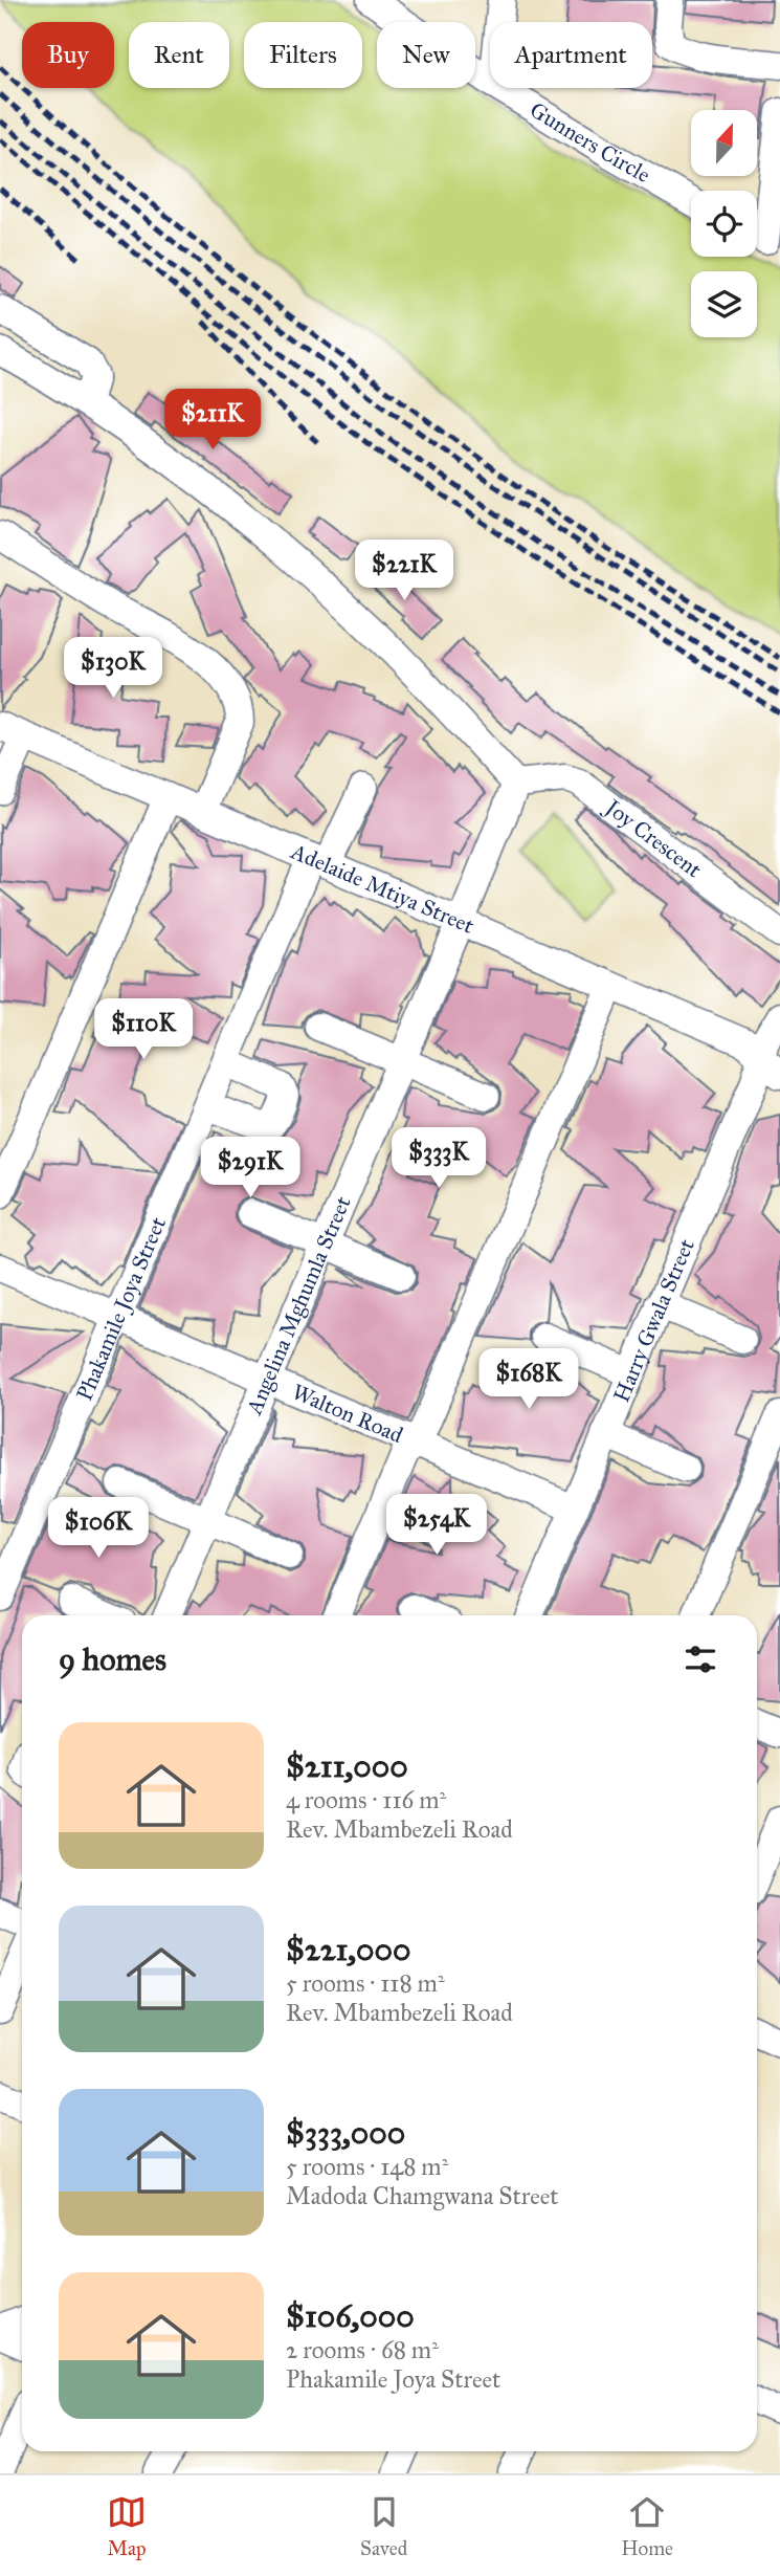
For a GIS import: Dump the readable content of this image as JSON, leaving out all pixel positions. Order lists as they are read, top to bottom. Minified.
{"streets":{"street":["Gunners Circle","Joy Crescent","Adelaide Mtiya Street","Angelina Mghumla Street","Phakamile Joya Street","Harry Gwala Street","Walton Road"]},"crossings":[["Joy Crescent","Angelina Mghumla Street"],["Adelaide Mtiya Street","Angelina Mghumla Street"],["Adelaide Mtiya Street","Phakamile Joya Street"],["Adelaide Mtiya Street","Harry Gwala Street"],["Angelina Mghumla Street","Walton Road"],["Phakamile Joya Street","Walton Road"],["Harry Gwala Street","Walton Road"]],"north":"top","page":{"chip":["Buy","Rent","Filters","New","Apartment"],"price":["$211K","$221K","$130K","$110K","$333K","$291K","$168K","$254K","$106K"],"heading":"9 homes","list":[{"name":"$211,000","note":"4 rooms · 116 m² · Rev. Mbambezeli Road"},{"name":"$221,000","note":"5 rooms · 118 m² · Rev. Mbambezeli Road"},{"name":"$333,000","note":"5 rooms · 148 m² · Madoda Chamgwana Street"},{"name":"$106,000","note":"2 rooms · 68 m² · Phakamile Joya Street"}],"tabs":["Map","Saved","Home"]}}
